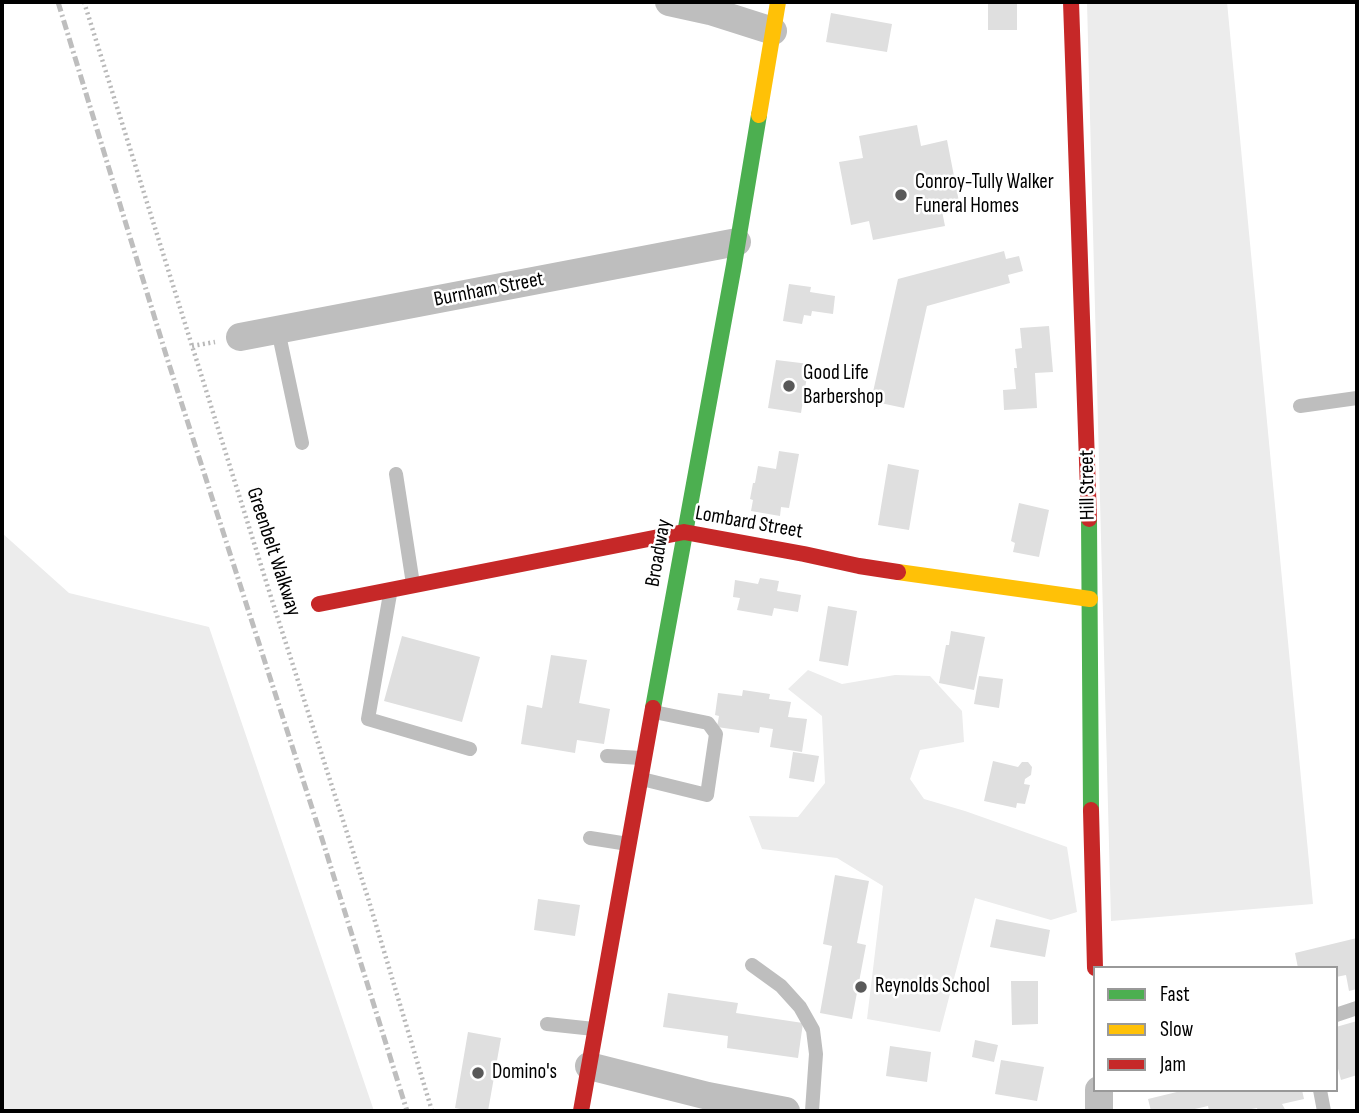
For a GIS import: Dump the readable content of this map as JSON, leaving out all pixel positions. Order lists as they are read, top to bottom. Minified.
{"streets":{"street":["Burnham Street","Hill Street","Lombard Street","Broadway"],"path":["Greenbelt Walkway"]},"crossings":[["Burnham Street","Broadway"],["Hill Street","Lombard Street"],["Lombard Street","Broadway"]],"places":["Conroy-Tully Walker Funeral Homes","Good Life Barbershop","Reynolds School","Domino's"],"legend":["Fast","Slow","Jam"]}
